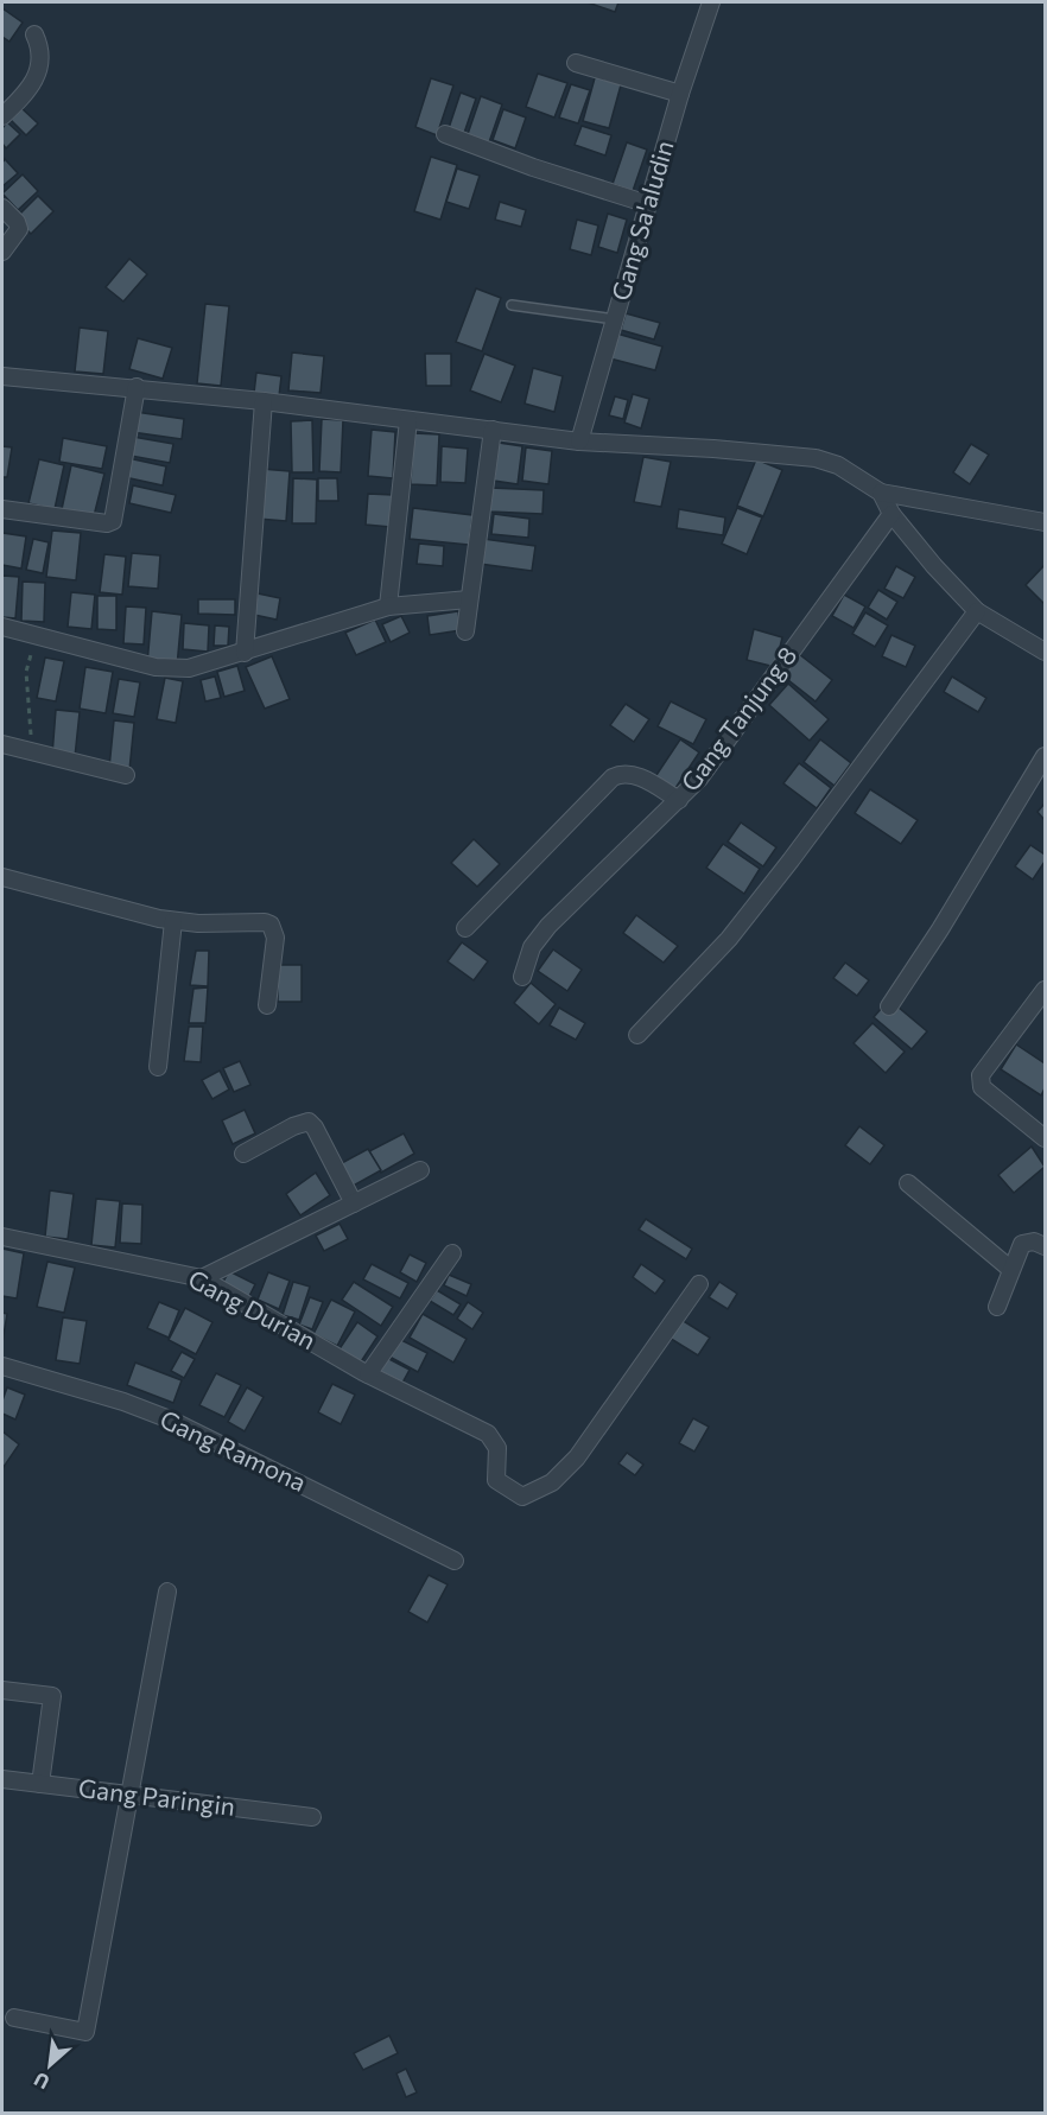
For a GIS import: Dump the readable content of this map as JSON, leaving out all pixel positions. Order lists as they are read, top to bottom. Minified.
{"streets":{"street":["Gang Sa'aludin","Gang Tanjung 8","Gang Durian","Gang Ramona","Gang Paringin"]},"north":"bottom left"}
